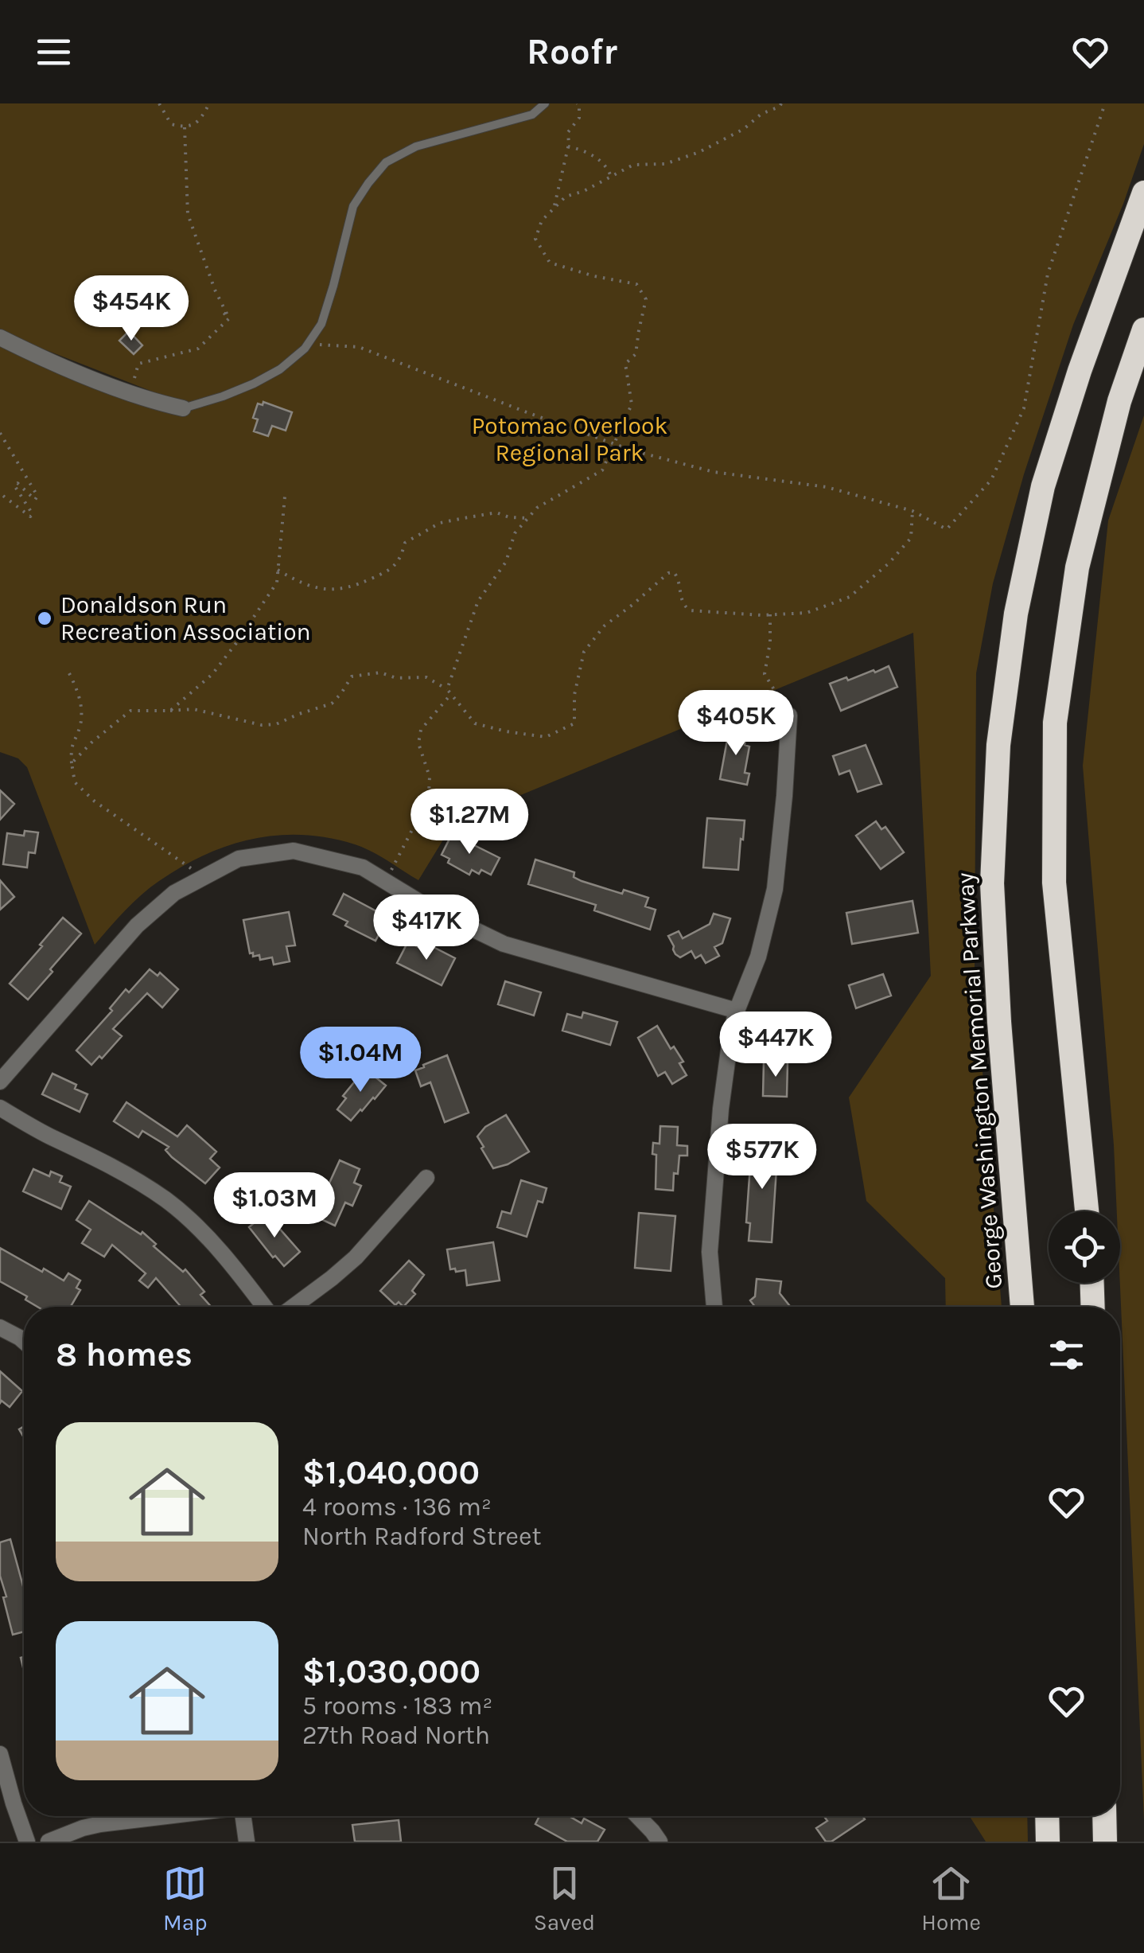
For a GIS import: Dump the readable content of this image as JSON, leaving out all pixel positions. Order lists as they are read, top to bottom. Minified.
{"streets":{"highway":["George Washington Memorial Parkway"]},"parks":["Potomac Overlook Regional Park"],"places":["Donaldson Run Recreation Association"],"page":{"header":"Roofr","price":["$454K","$405K","$1.27M","$417K","$447K","$1.04M","$577K","$1.03M"],"heading":"8 homes","list":[{"name":"$1,040,000","note":"4 rooms · 136 m² · North Radford Street"},{"name":"$1,030,000","note":"5 rooms · 183 m² · 27th Road North"}],"tabs":["Map","Saved","Home"]}}
